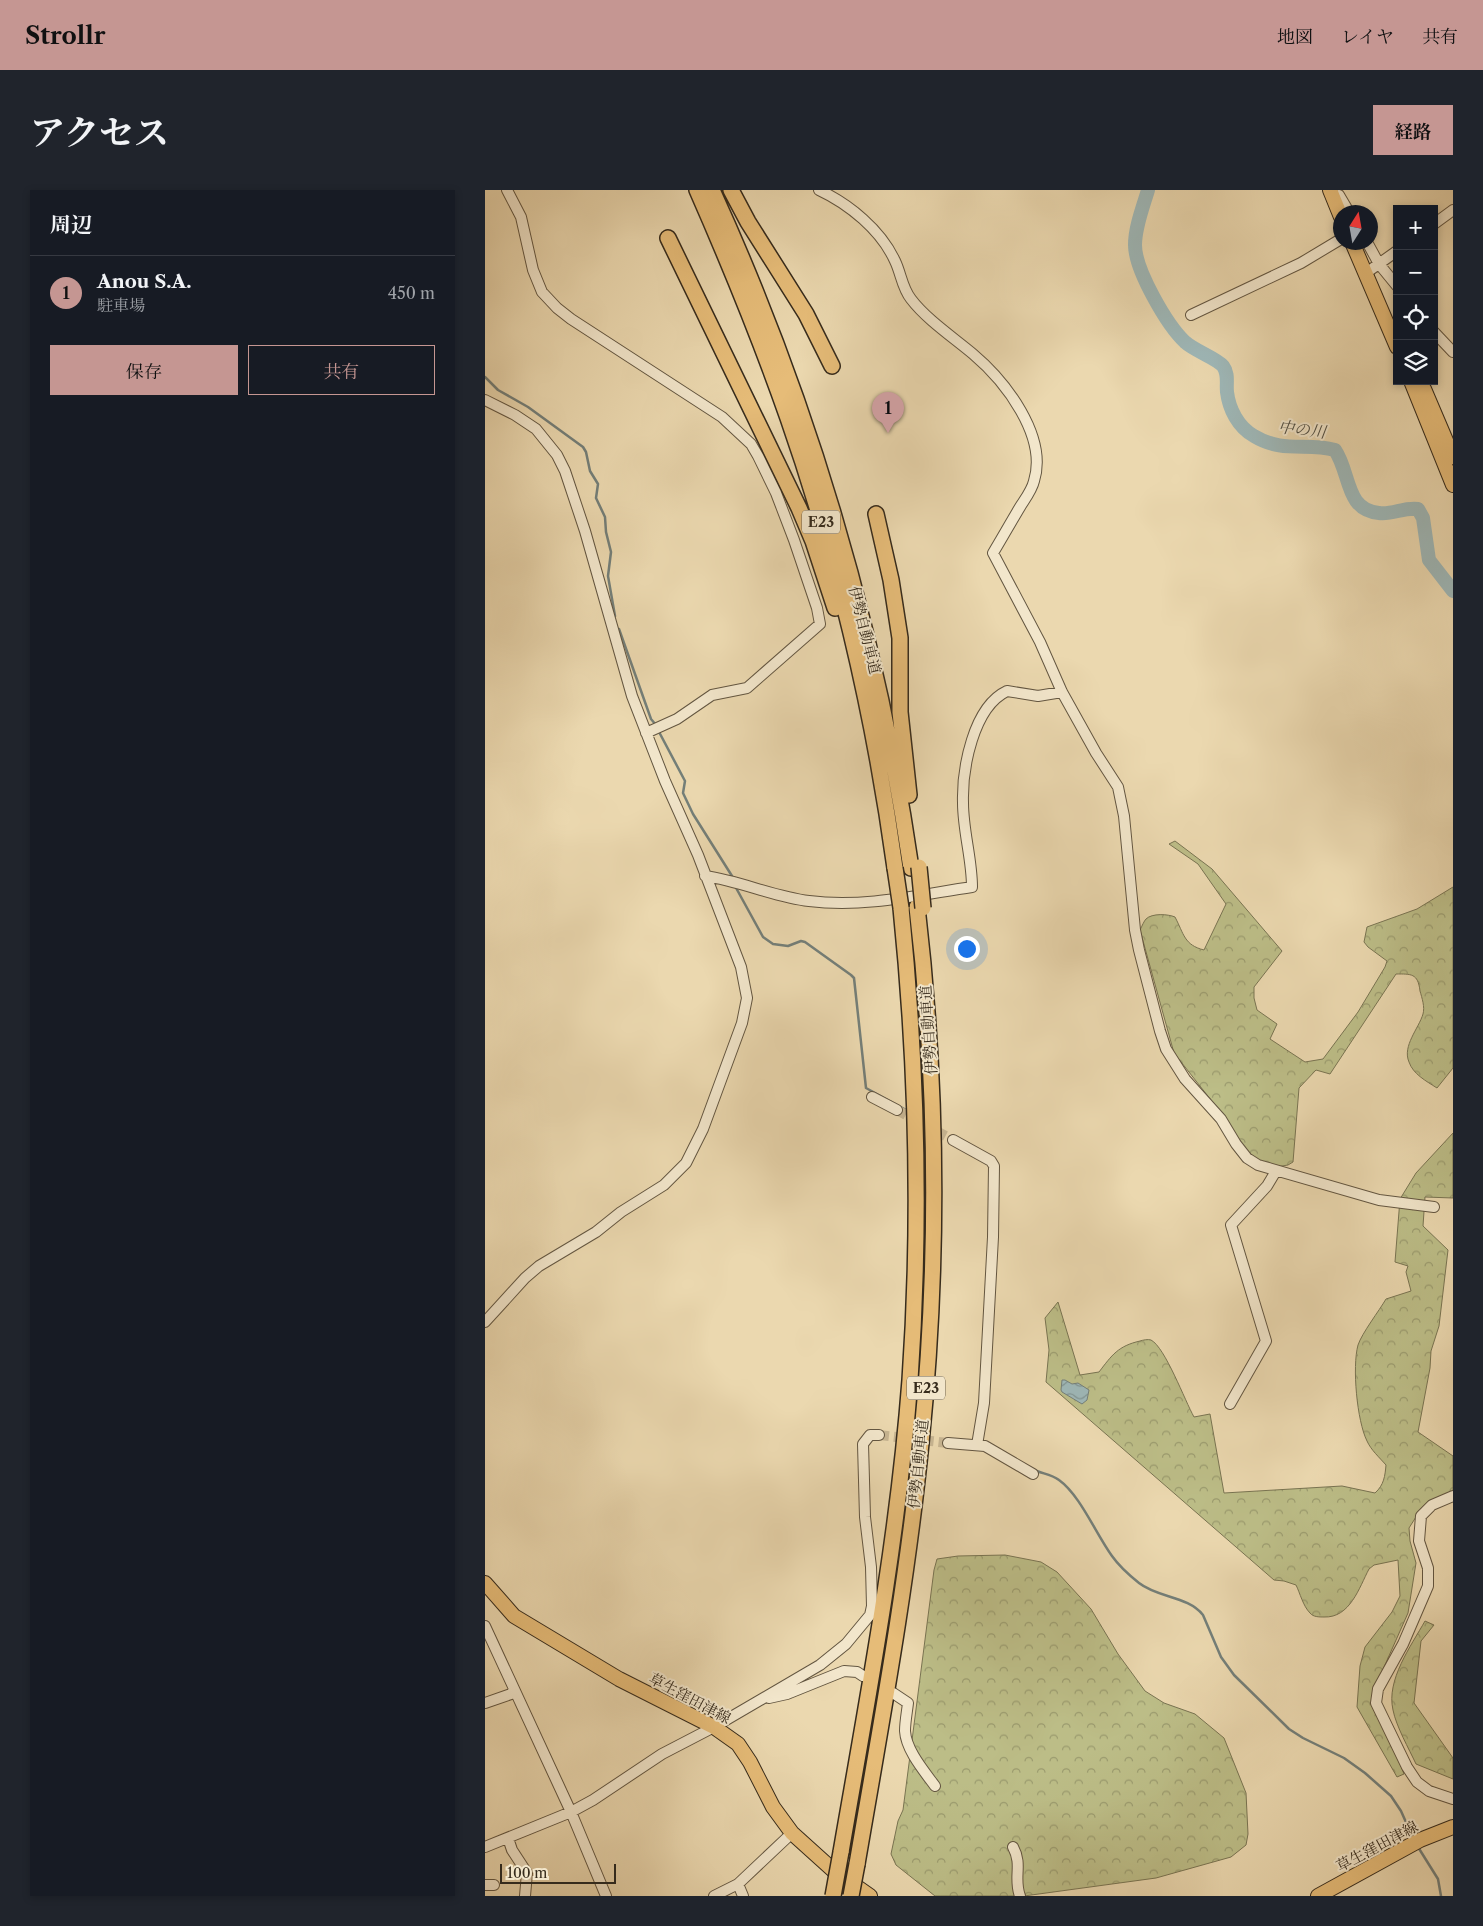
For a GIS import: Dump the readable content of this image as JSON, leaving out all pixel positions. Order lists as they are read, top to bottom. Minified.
{"streets":{"highway":["E23","伊勢自動車道"],"main road":["草生窪田津線"]},"water":["中の川"],"scale_bar":"100 m","north":"top","page":{"header":"Strollr","nav":["地図","レイヤ","共有"],"title":"アクセス","buttons":["経路",["保存","共有"]],"heading":"周辺","map_buttons":["+","−"],"list":[{"mark":"1","name":"Anou S.A.","note":"駐車場","value":"450 m"}],"pins":"1","scale":"100 m"}}
